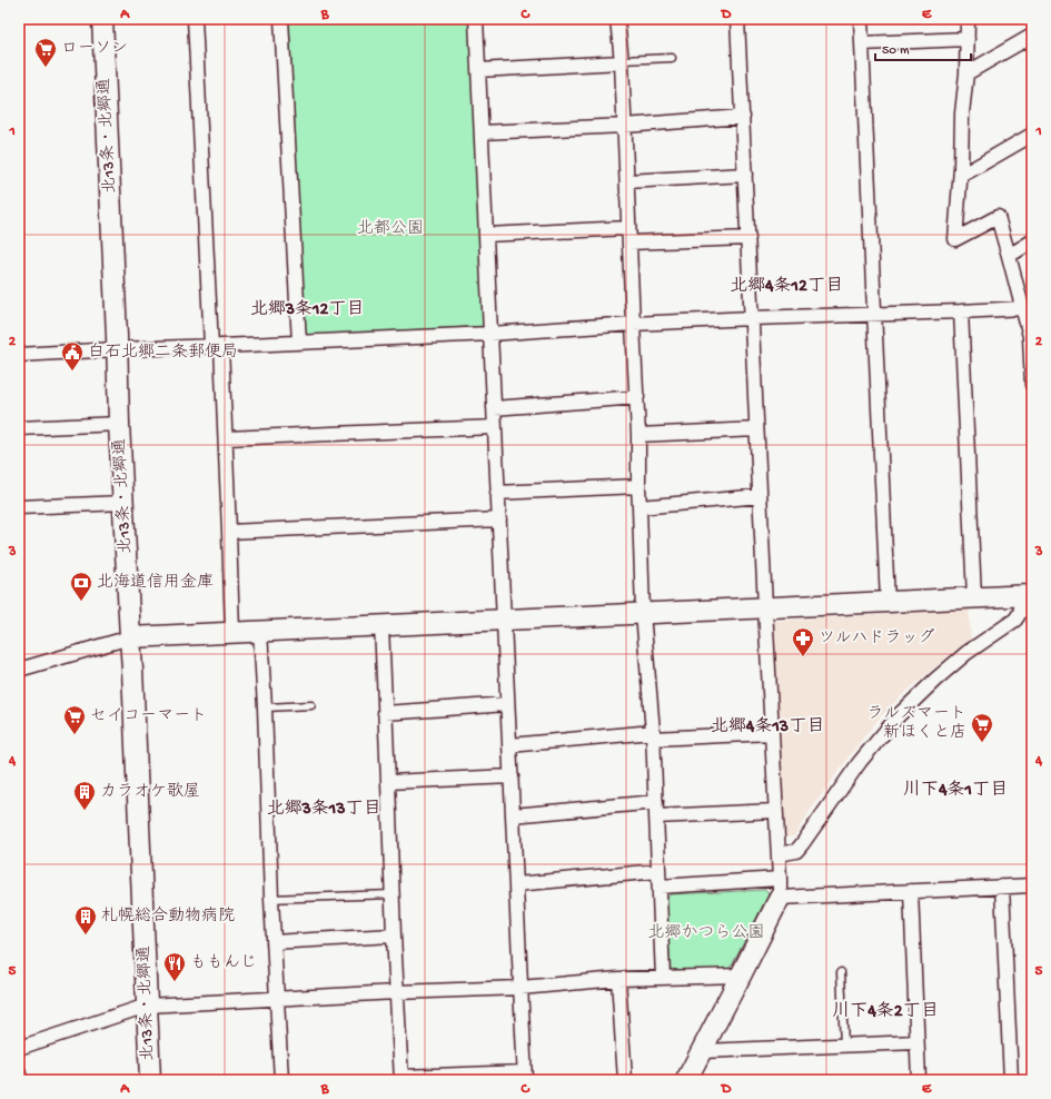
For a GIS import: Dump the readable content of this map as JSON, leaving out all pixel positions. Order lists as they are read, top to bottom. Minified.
{"streets":{"street":["北13条・北郷通"]},"districts":["北郷4条12丁目","北郷3条12丁目","北郷4条13丁目","川下4条1丁目","北郷3条13丁目","川下4条2丁目"],"parks":["北都公園","北郷かつら公園"],"places":{"supermarket":["ローソン","セイコーマート","ラルズマート 新ほくと店"],"public building":["白石北郷二条郵便局"],"bank":["北海道信用金庫"],"pharmacy":["ツルハドラッグ"],"building":["カラオケ歌屋","札幌総合動物病院"],"restaurant":["ももんじ"]},"scale_bar":"50 m","grid":{"columns":["A","B","C","D","E"],"rows":["1","2","3","4","5"]}}
